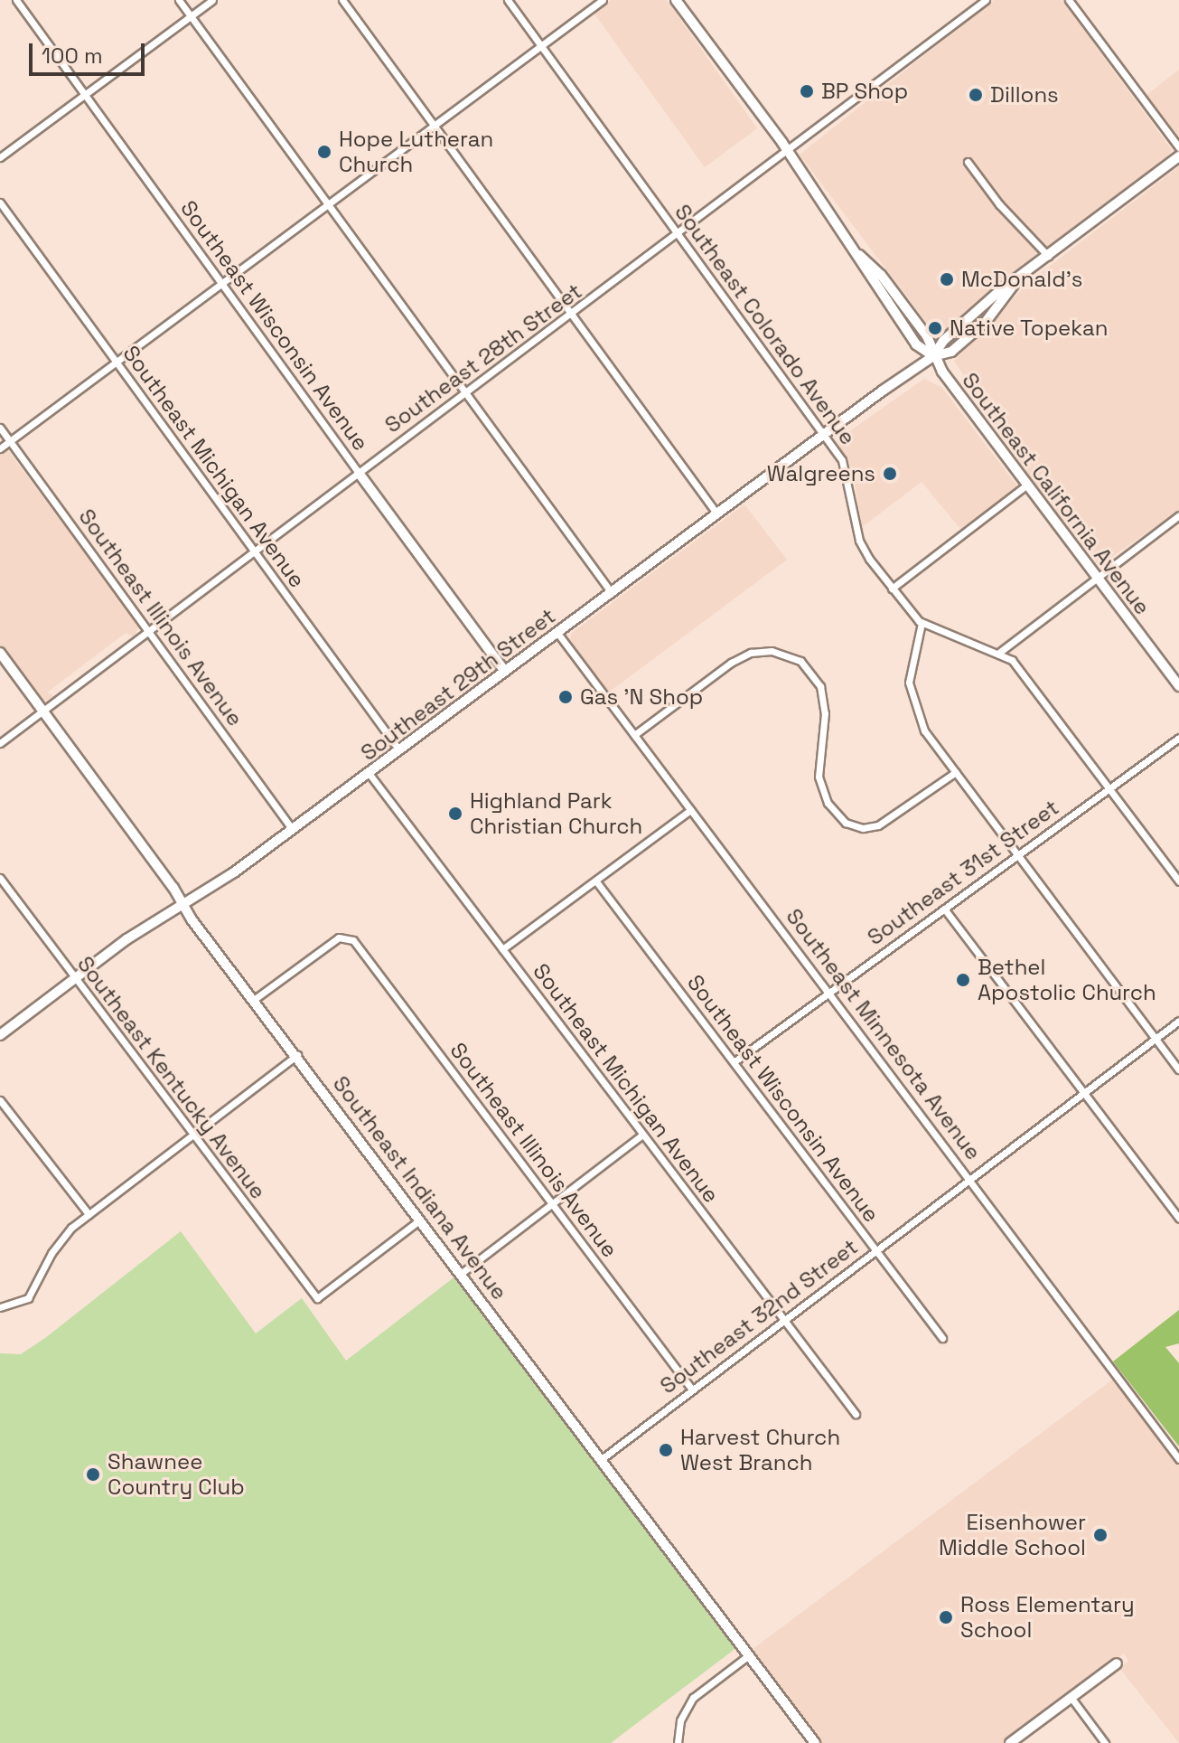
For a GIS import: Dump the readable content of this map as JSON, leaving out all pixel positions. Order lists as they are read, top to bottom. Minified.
{"streets":{"main road":["Southeast Wisconsin Avenue","Southeast California Avenue","Southeast 29th Street","Southeast Indiana Avenue"],"street":["Southeast Colorado Avenue","Southeast 28th Street","Southeast Michigan Avenue","Southeast Illinois Avenue","Southeast 31st Street","Southeast Minnesota Avenue","Southeast Kentucky Avenue","Southeast 32nd Street"]},"crossings":[["Southeast Colorado Avenue","Southeast 28th Street"],["Southeast Colorado Avenue","Southeast 29th Street"],["Southeast Colorado Avenue","Southeast 31st Street"],["Southeast Wisconsin Avenue","Southeast 28th Street"],["Southeast Wisconsin Avenue","Southeast 29th Street"],["Southeast Wisconsin Avenue","Southeast 31st Street"],["Southeast Wisconsin Avenue","Southeast 32nd Street"],["Southeast 28th Street","Southeast Michigan Avenue"],["Southeast 28th Street","Southeast California Avenue"],["Southeast 28th Street","Southeast Illinois Avenue"],["Southeast 28th Street","Southeast Indiana Avenue"],["Southeast Michigan Avenue","Southeast 29th Street"],["Southeast Michigan Avenue","Southeast 32nd Street"],["Southeast California Avenue","Southeast 29th Street"],["Southeast Illinois Avenue","Southeast 29th Street"],["Southeast Illinois Avenue","Southeast Indiana Avenue"],["Southeast Illinois Avenue","Southeast 32nd Street"],["Southeast 29th Street","Southeast Minnesota Avenue"],["Southeast 29th Street","Southeast Kentucky Avenue"],["Southeast 29th Street","Southeast Indiana Avenue"],["Southeast 31st Street","Southeast Minnesota Avenue"],["Southeast Minnesota Avenue","Southeast 32nd Street"],["Southeast Kentucky Avenue","Southeast Indiana Avenue"],["Southeast Indiana Avenue","Southeast 32nd Street"]],"places":["BP Shop","Dillons","Hope Lutheran Church","McDonald's","Native Topekan","Walgreens","Gas 'N Shop","Highland Park Christian Church","Bethel Apostolic Church","Harvest Church West Branch","Shawnee Country Club","Eisenhower Middle School","Ross Elementary School"],"scale_bar":"100 m"}
